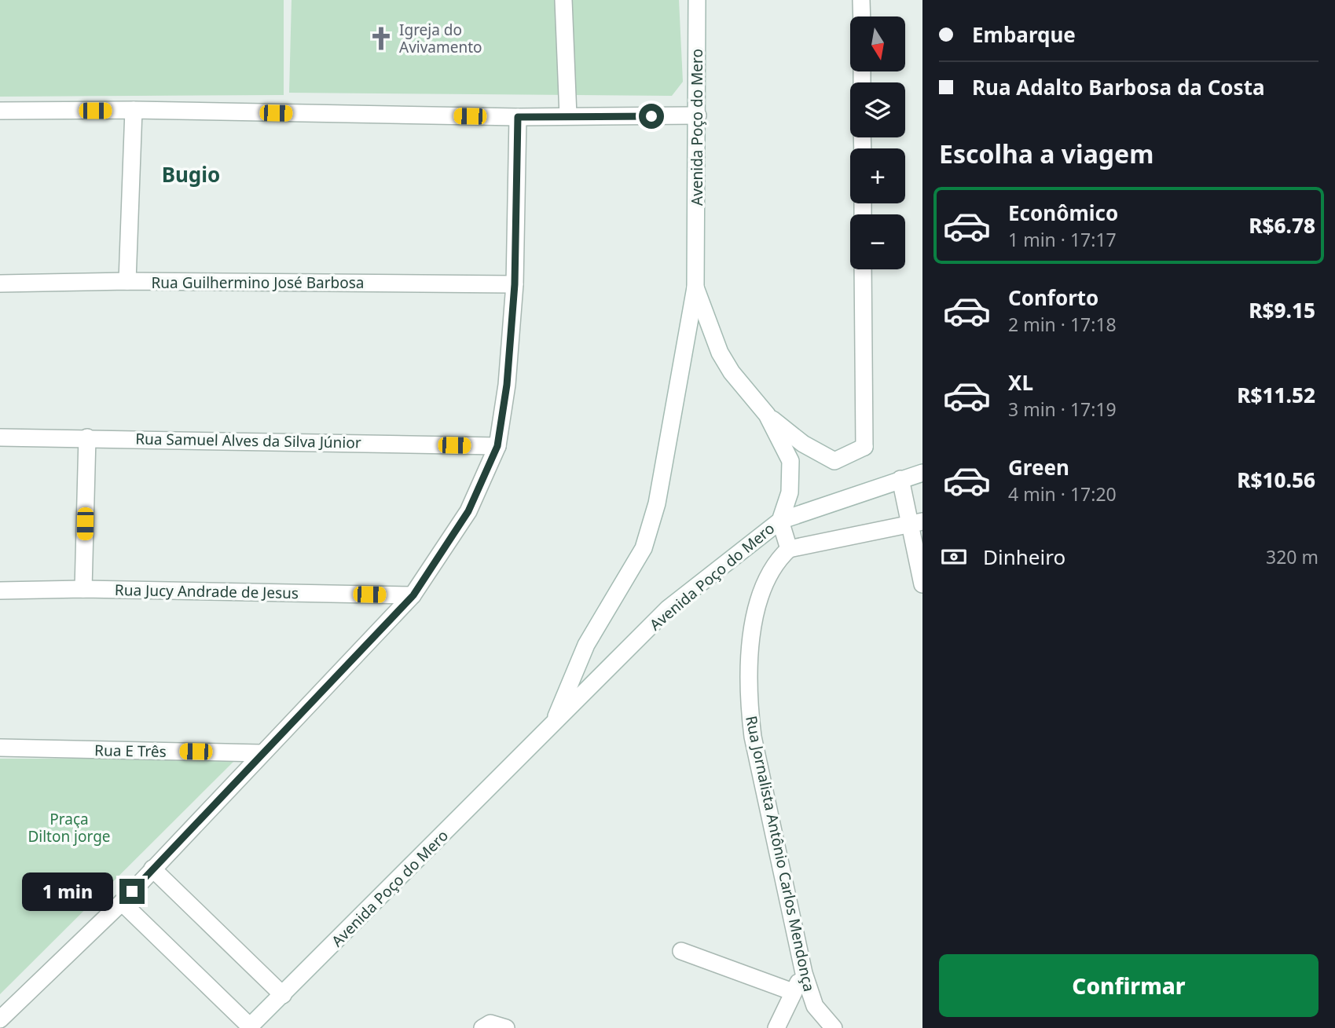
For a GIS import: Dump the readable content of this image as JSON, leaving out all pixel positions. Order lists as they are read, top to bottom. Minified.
{"streets":{"street":["Avenida Poço do Mero","Rua Guilhermino José Barbosa","Rua Samuel Alves da Silva Júnior","Rua Jucy Andrade de Jesus","Rua E Três","Rua Jornalista Antônio Carlos Mendonça"]},"districts":["Bugio"],"parks":["Praça Dilton jorge"],"places":{"church":["Igreja do Avivamento"]},"north":"bottom","page":{"banner":["Embarque","Rua Adalto Barbosa da Costa"],"map_buttons":["+","−"],"heading":"Escolha a viagem","list":[{"name":"Econômico","note":"1 min · 17:17","value":"R$6.78"},{"name":"Conforto","note":"2 min · 17:18","value":"R$9.15"},{"name":"XL","note":"3 min · 17:19","value":"R$11.52"},{"name":"Green","note":"4 min · 17:20","value":"R$10.56"}],"pay":["Dinheiro","320 m"],"bubble":"1 min","buttons":"Confirmar"}}
